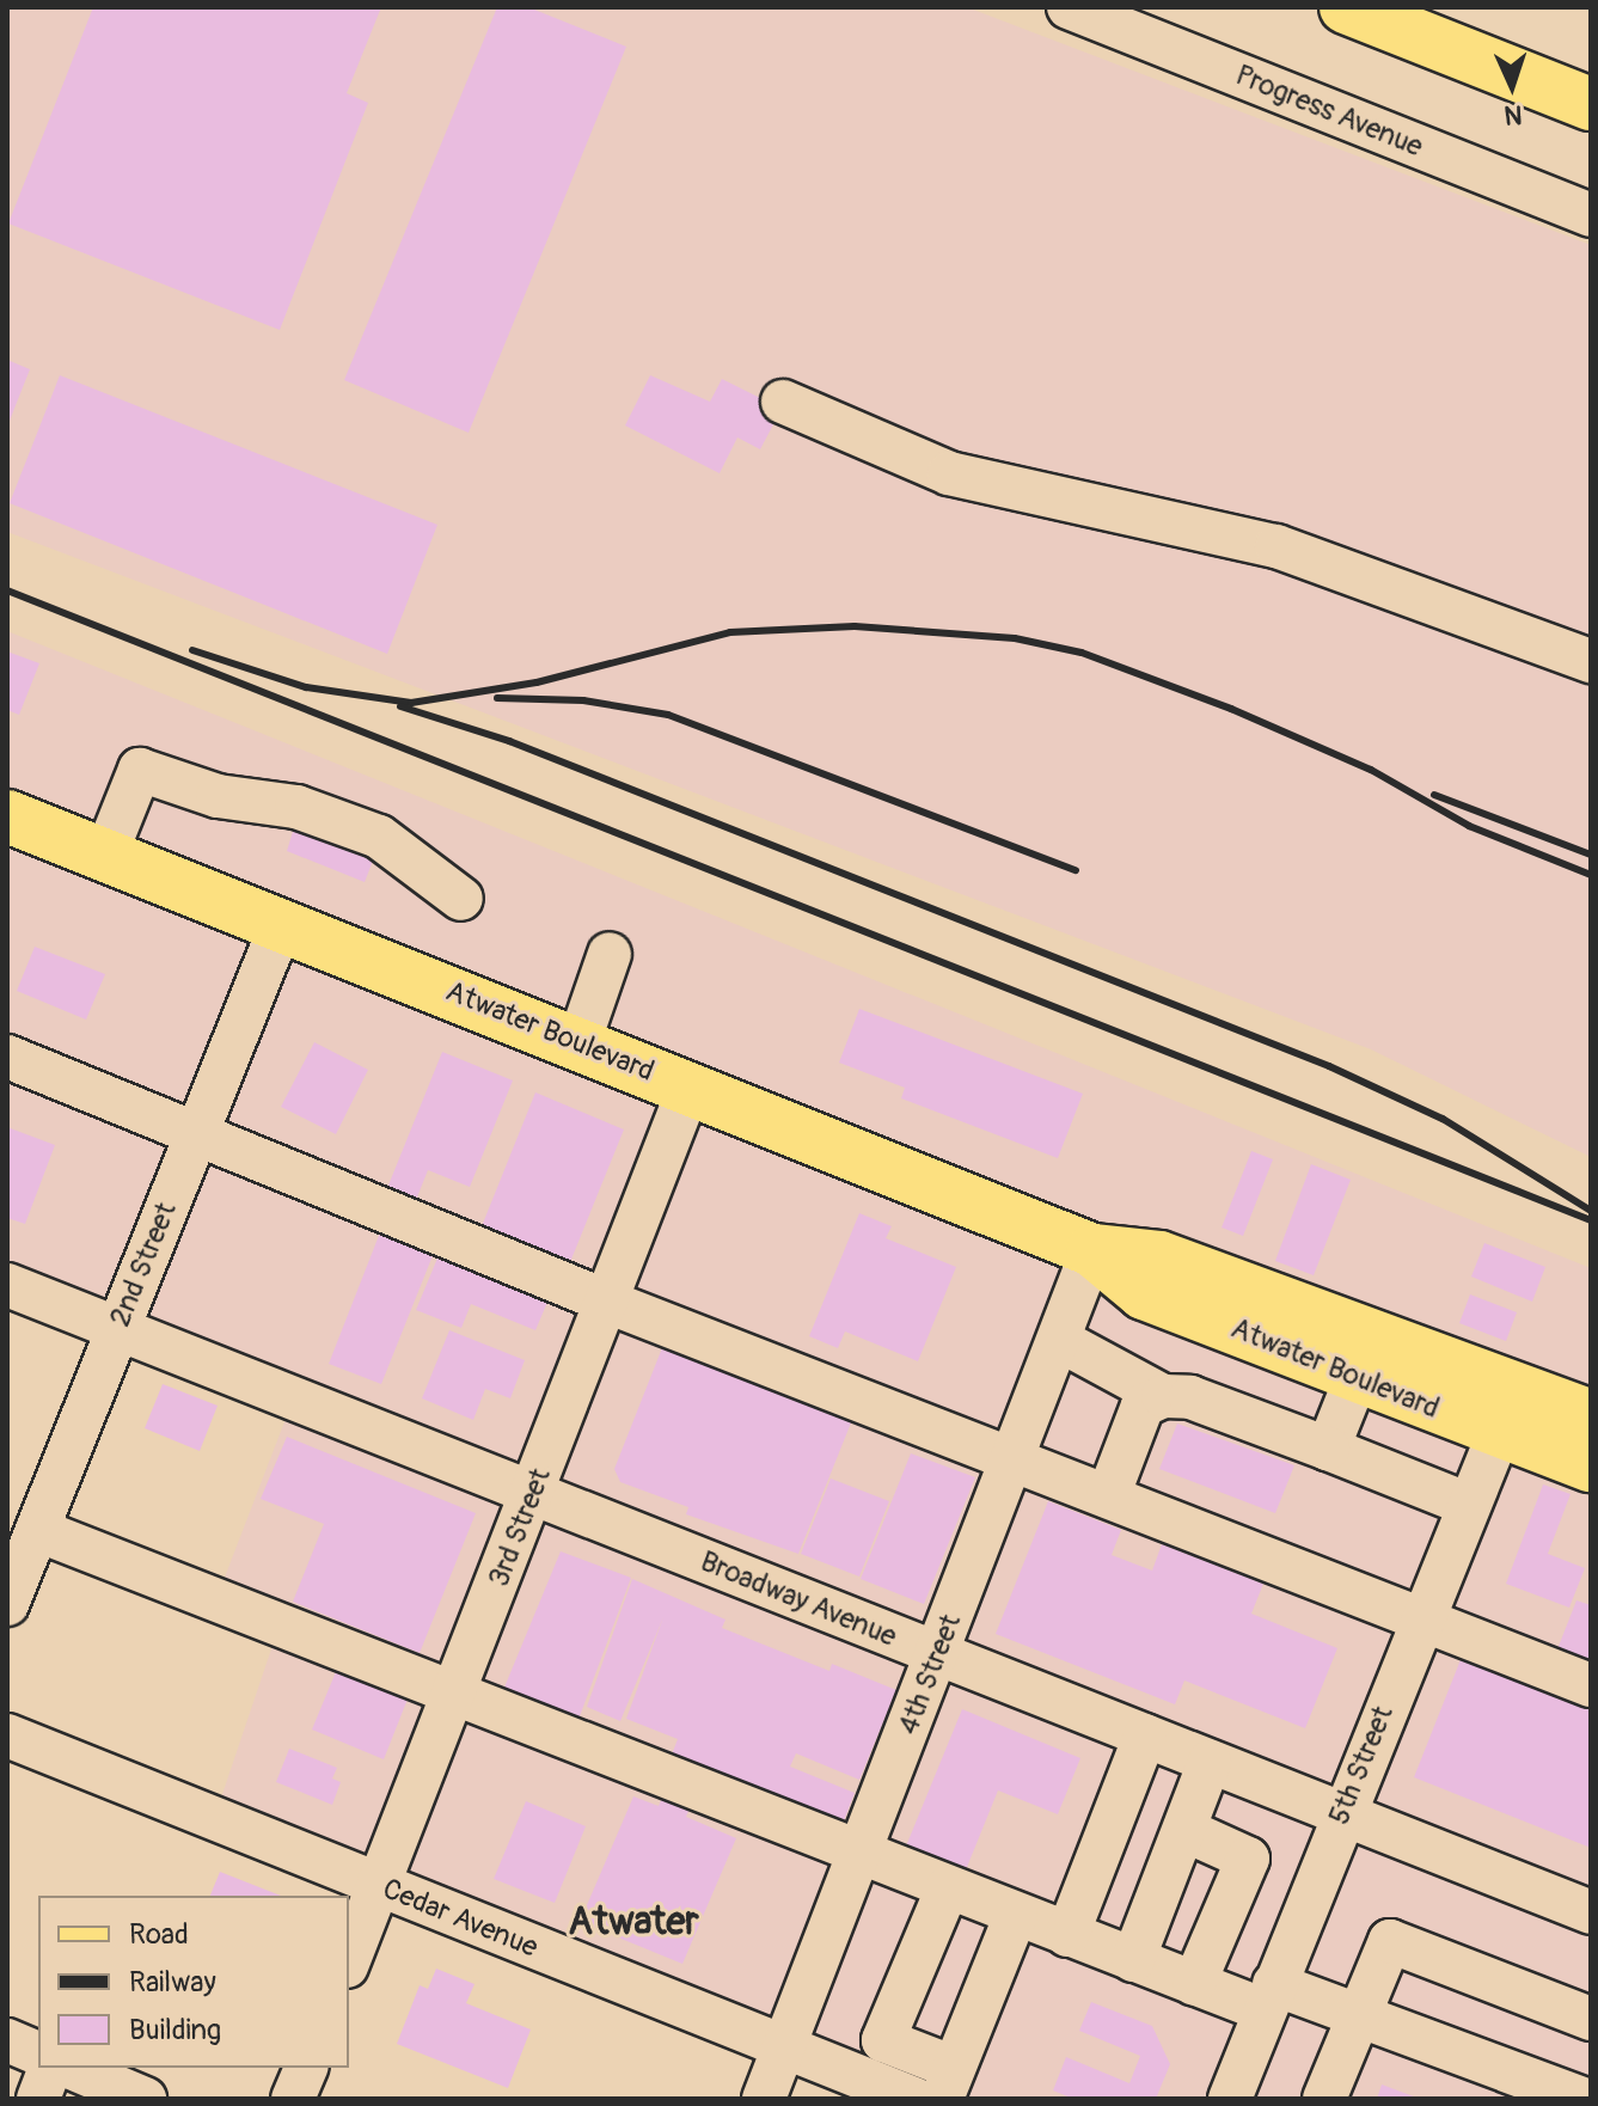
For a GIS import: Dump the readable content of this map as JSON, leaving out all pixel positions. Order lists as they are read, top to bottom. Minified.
{"streets":{"main road":["Atwater Boulevard"],"street":["Progress Avenue","2nd Street","3rd Street","Broadway Avenue","4th Street","5th Street","Cedar Avenue"]},"crossings":[["Atwater Boulevard","2nd Street"],["Atwater Boulevard","3rd Street"],["Atwater Boulevard","4th Street"],["Atwater Boulevard","5th Street"],["2nd Street","Broadway Avenue"],["3rd Street","Broadway Avenue"],["3rd Street","Cedar Avenue"],["Broadway Avenue","4th Street"],["Broadway Avenue","5th Street"],["4th Street","Cedar Avenue"]],"districts":["Atwater"],"legend":["Road","Railway","Building"],"north":"bottom"}
